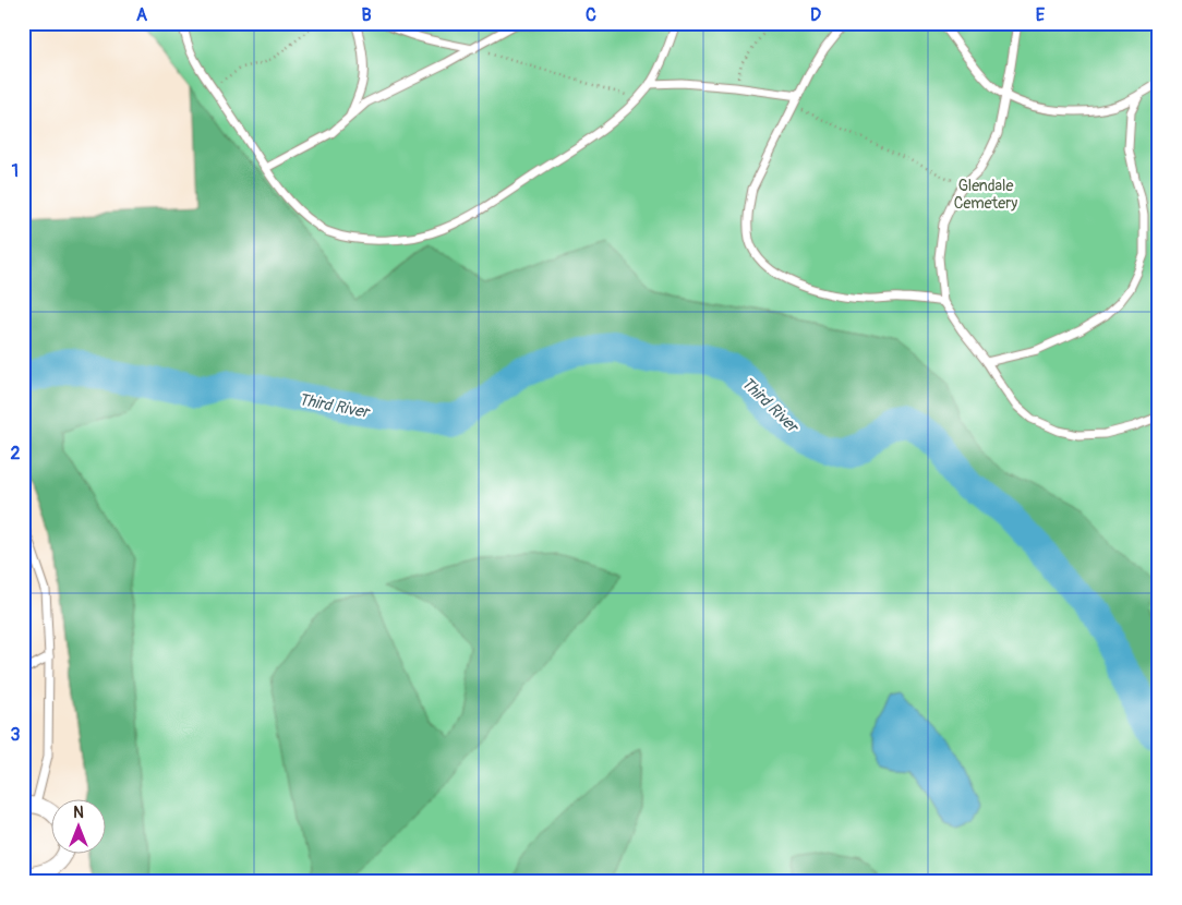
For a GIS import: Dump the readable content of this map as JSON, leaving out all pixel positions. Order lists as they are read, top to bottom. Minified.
{"water":["Third River"],"parks":["Glendale Cemetery"],"north":"top","grid":{"columns":["A","B","C","D","E"],"rows":["1","2","3"]}}
